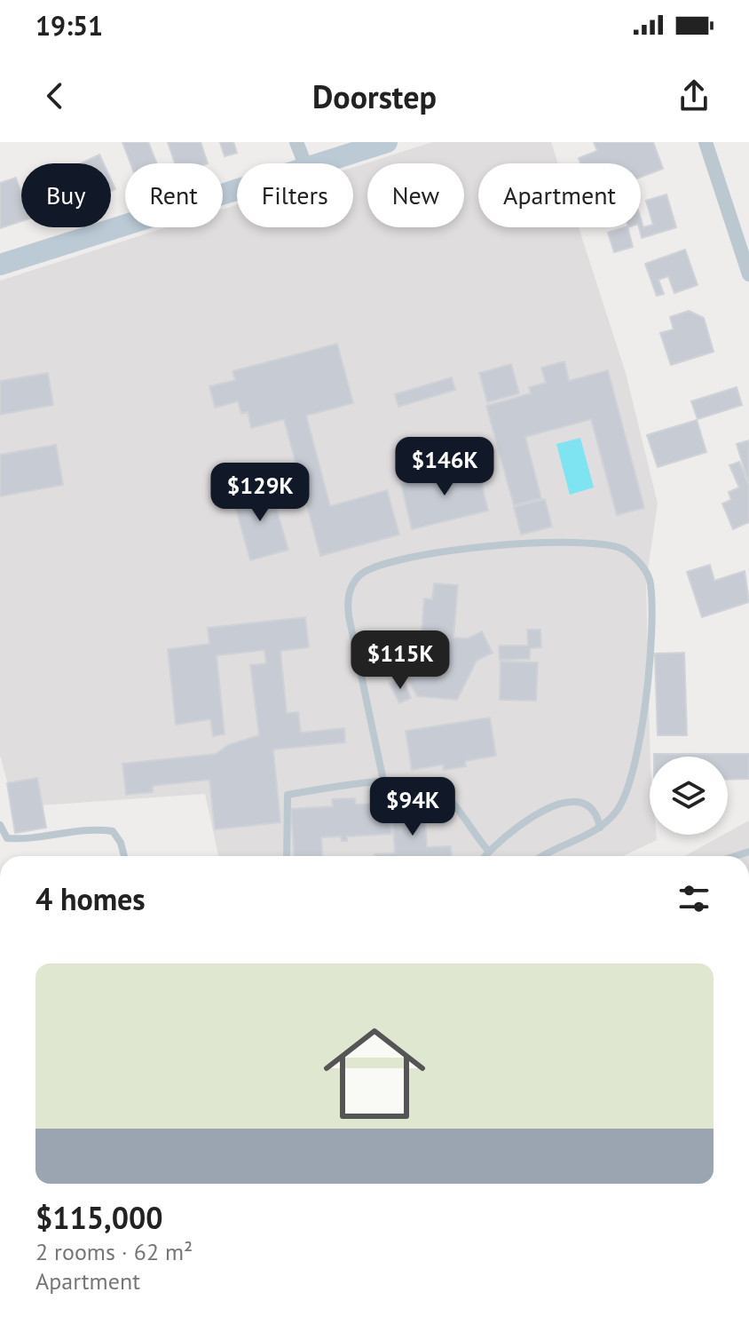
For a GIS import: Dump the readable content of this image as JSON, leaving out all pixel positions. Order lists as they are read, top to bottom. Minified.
{"page":{"status":"19:51","header":"Doorstep","chip":["Buy","Rent","Filters","New","Apartment"],"price":["$146K","$129K","$115K","$94K"],"heading":"4 homes","list":[{"name":"$115,000","note":"2 rooms · 62 m² · Apartment"}]}}
